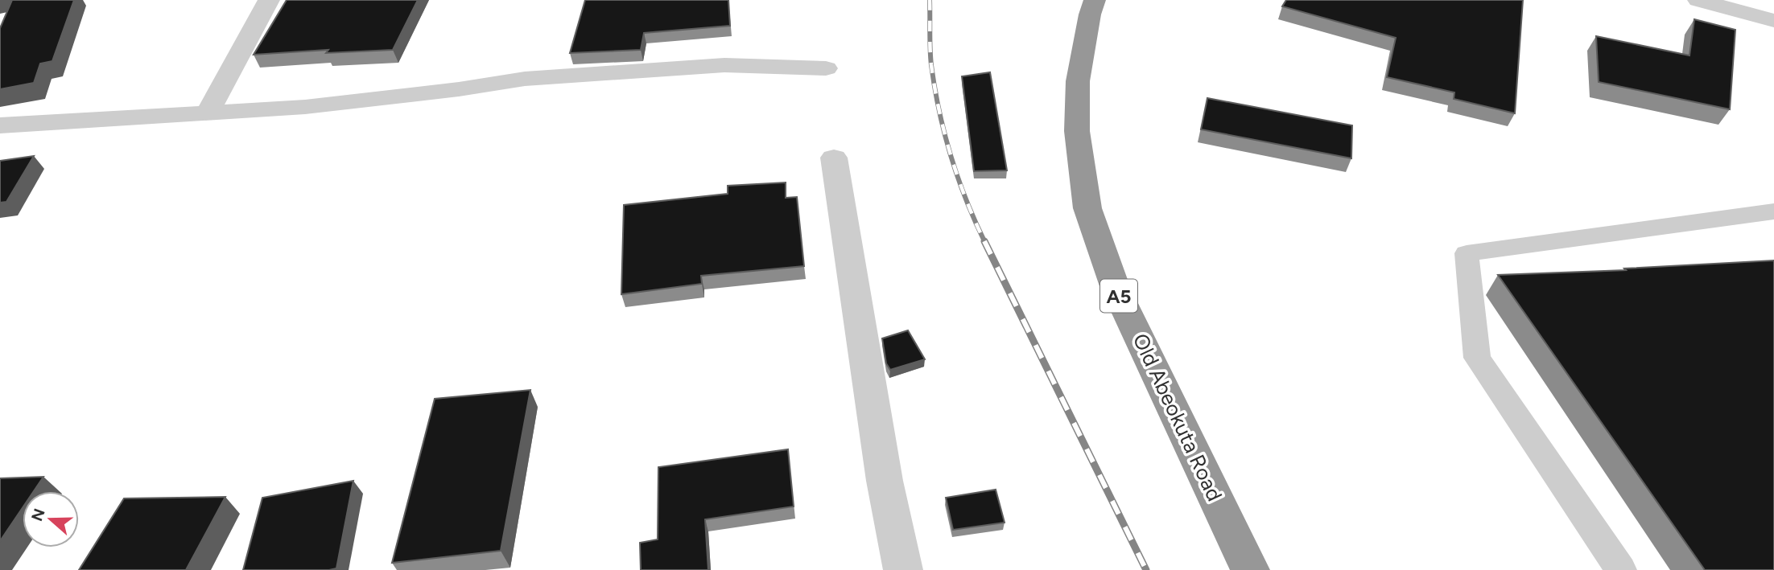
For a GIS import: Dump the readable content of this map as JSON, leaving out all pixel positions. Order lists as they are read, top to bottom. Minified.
{"streets":{"highway":["A5","Old Abeokuta Road"]},"north":"left"}
